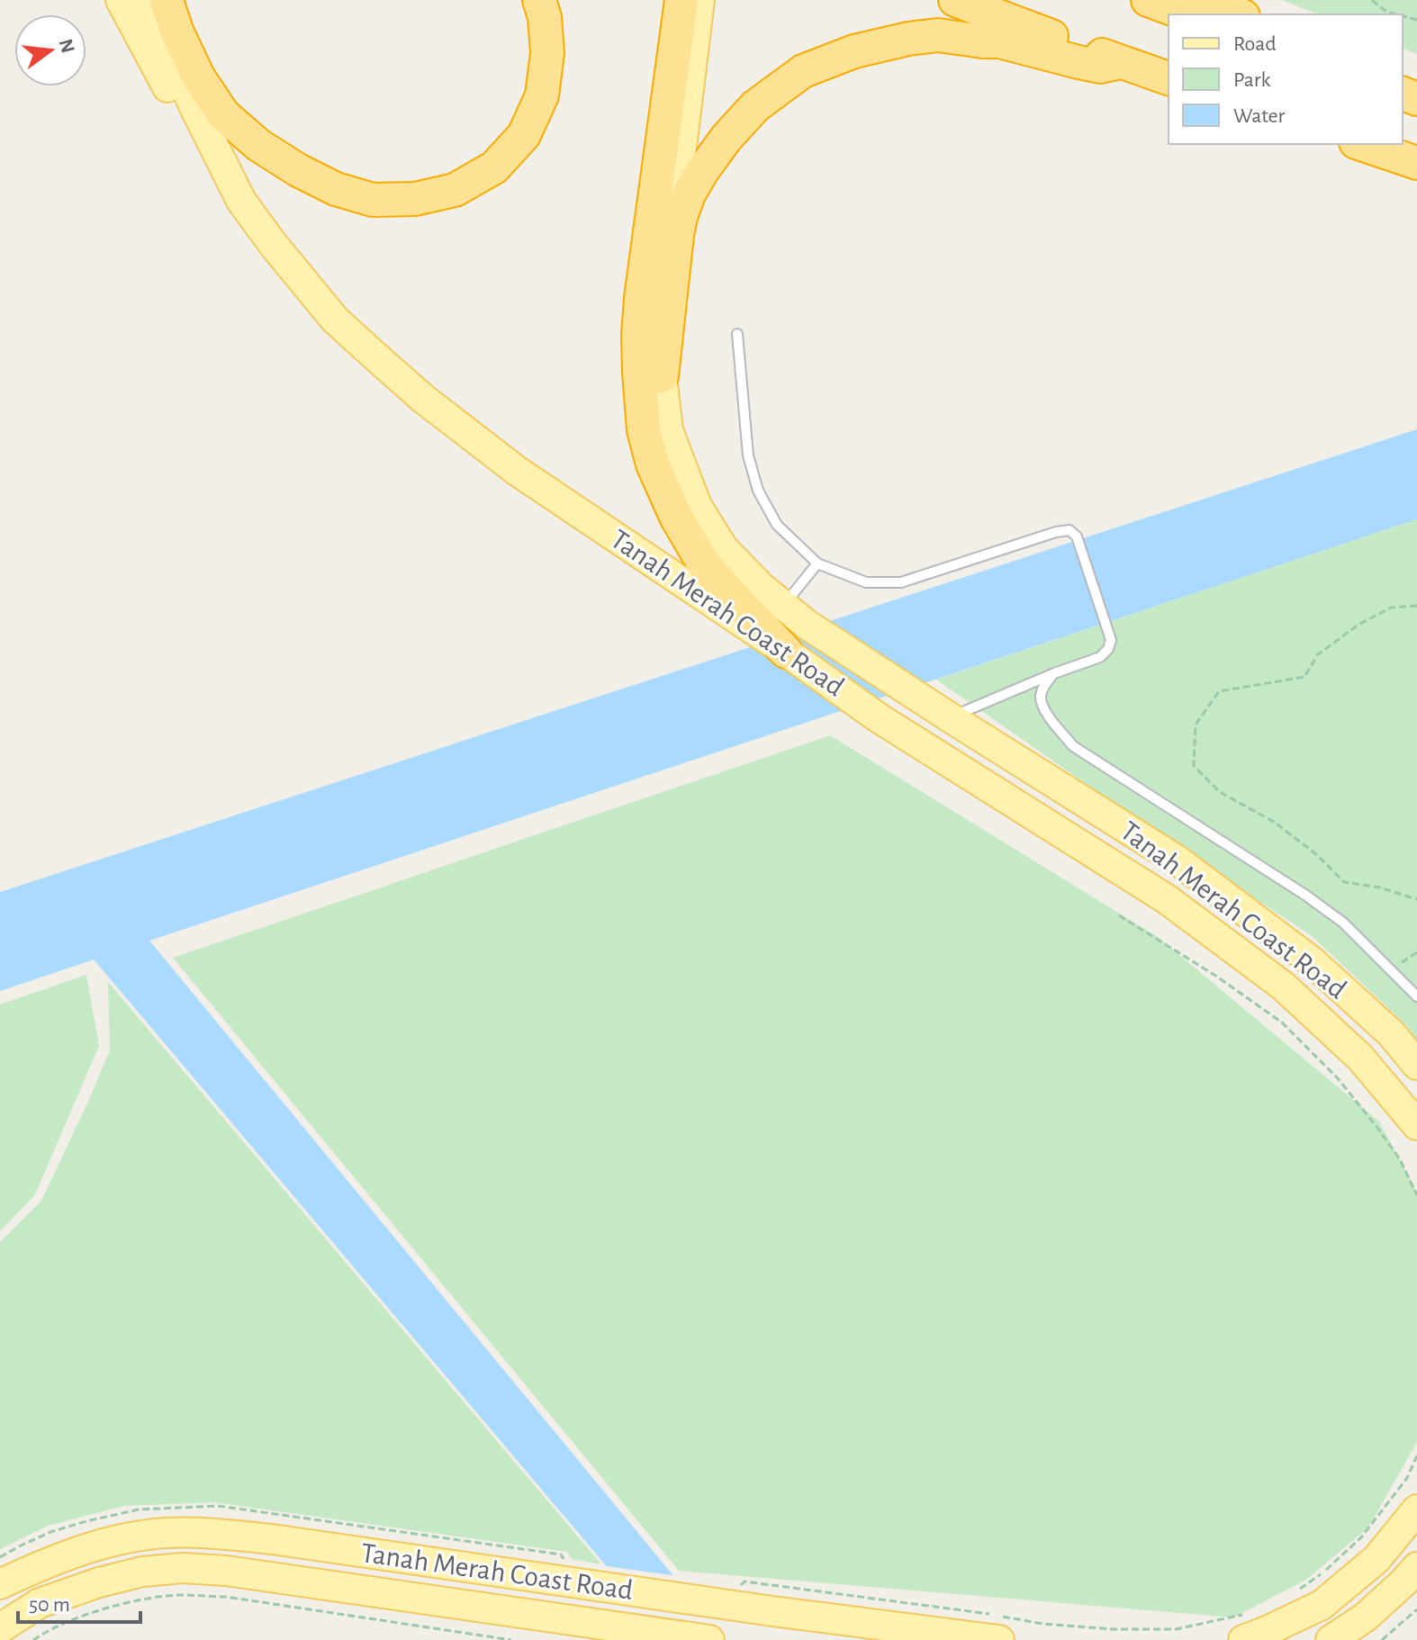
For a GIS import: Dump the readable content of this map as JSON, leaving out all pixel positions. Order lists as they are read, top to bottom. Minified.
{"streets":{"main road":["Tanah Merah Coast Road"]},"legend":["Road","Park","Water"],"scale_bar":"50 m","north":"right"}
